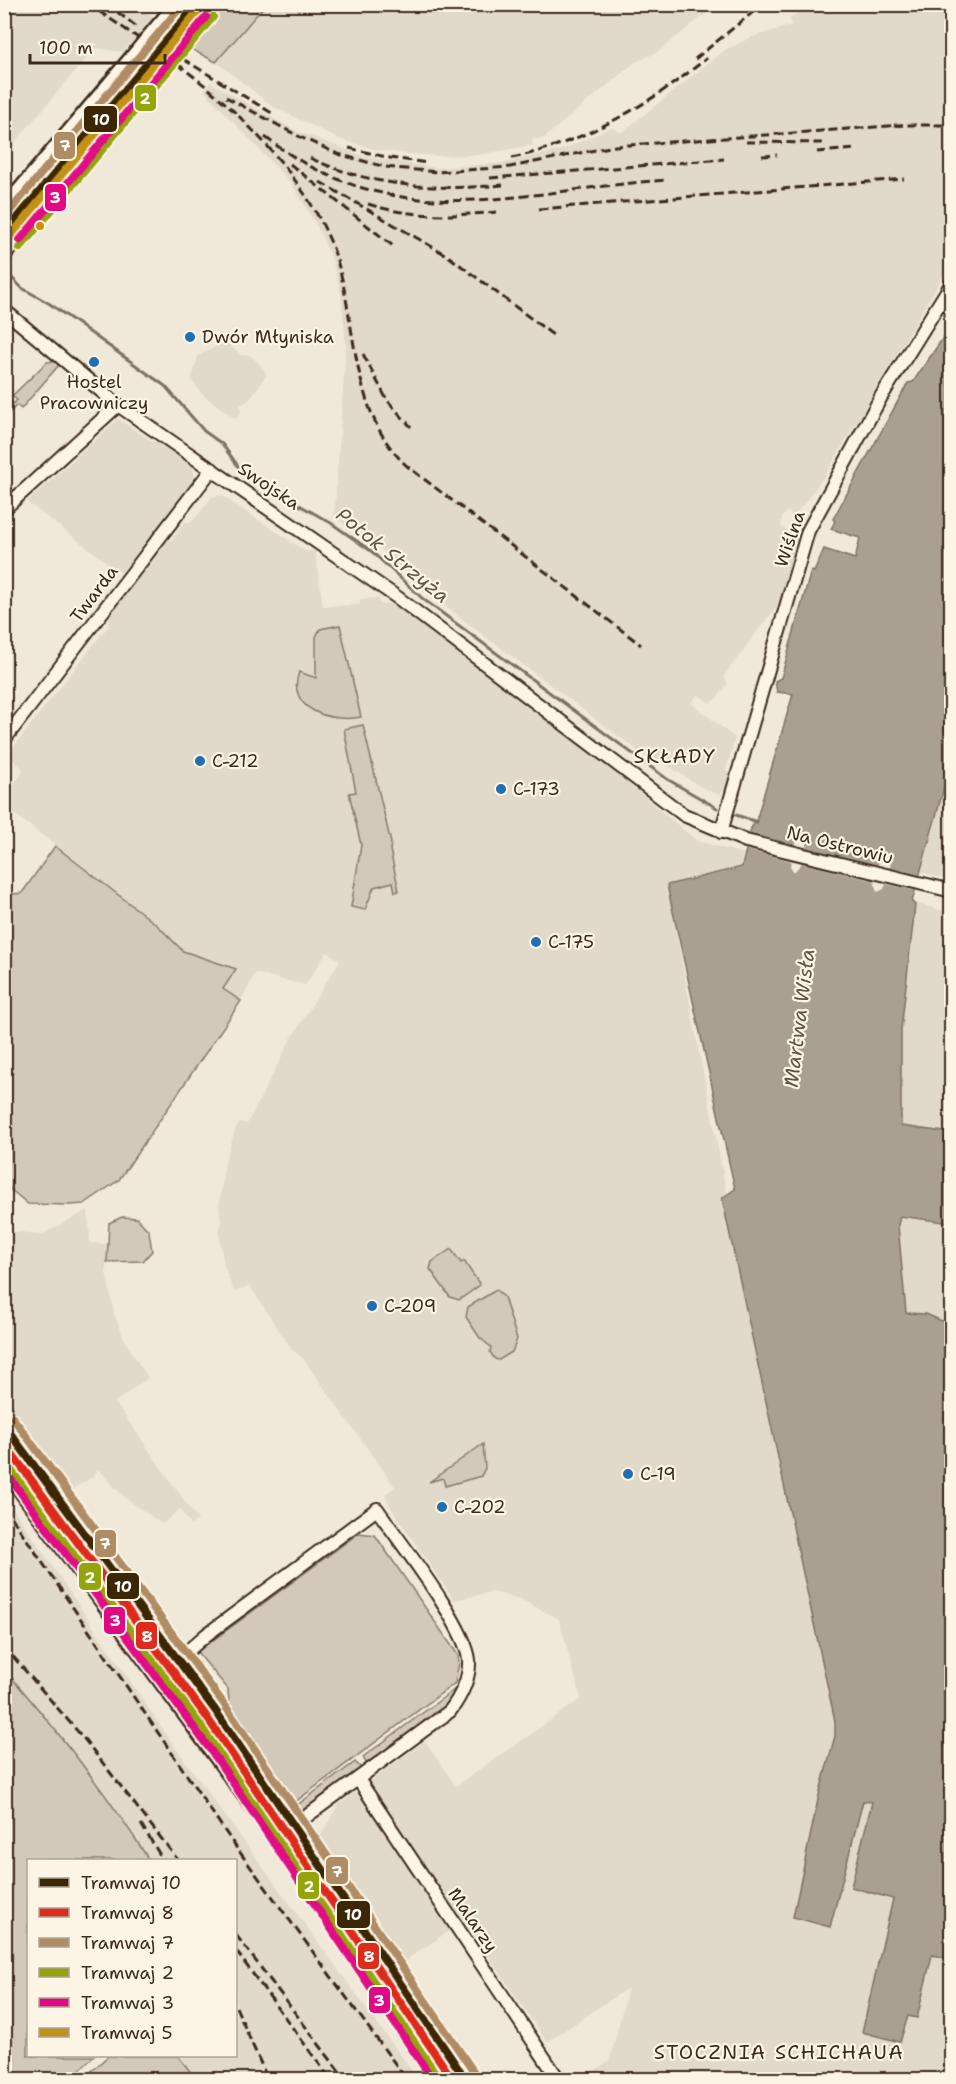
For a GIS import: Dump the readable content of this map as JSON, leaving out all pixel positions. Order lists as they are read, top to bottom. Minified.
{"streets":{"street":["Swojska","Wiślna","Twarda","Na Ostrowiu","Malarzy"]},"crossings":[["Swojska","Wiślna"],["Swojska","Twarda"],["Swojska","Na Ostrowiu"],["Wiślna","Na Ostrowiu"]],"districts":["SKŁADY","STOCZNIA SCHICHAUA"],"water":["Potok Strzyża","Martwa Wisła"],"places":["Dwór Młyniska","Hostel Pracowniczy","C-212","C-173","C-175","C-209","C-19","C-202"],"lines":["tram line 10","tram line 7","tram line 5","tram line 2","tram line 3","tram line 8"],"legend":["Tramwaj 10","Tramwaj 8","Tramwaj 7","Tramwaj 2","Tramwaj 3","Tramwaj 5"],"scale_bar":"100 m"}
